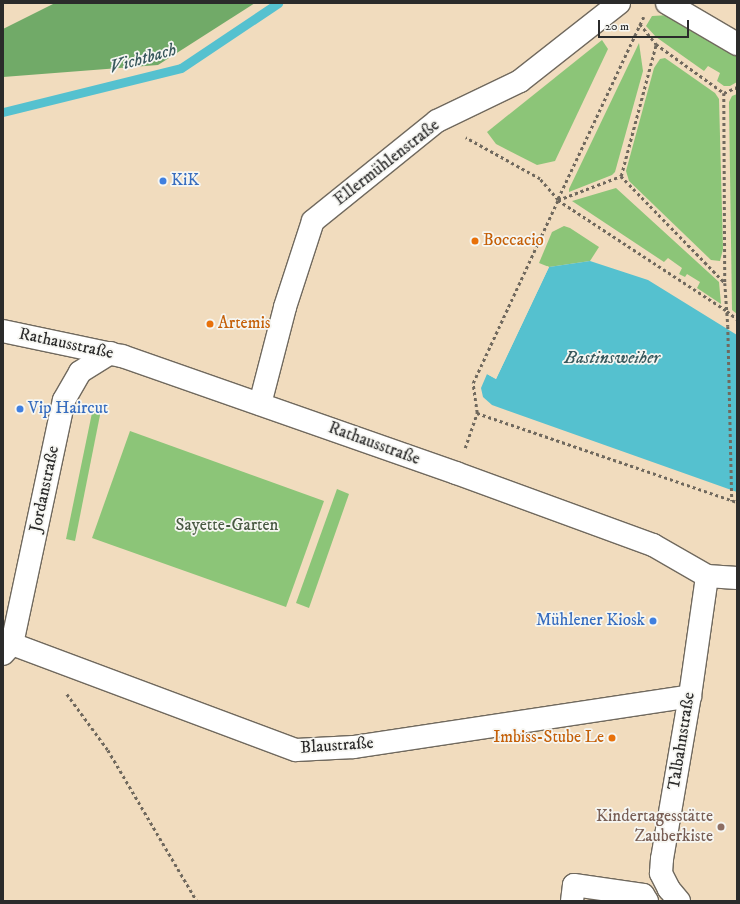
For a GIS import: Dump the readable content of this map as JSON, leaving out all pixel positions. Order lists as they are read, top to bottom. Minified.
{"streets":{"street":["Ellermühlenstraße","Rathausstraße","Jordanstraße","Talbahnstraße","Blaustraße"]},"crossings":[["Ellermühlenstraße","Rathausstraße"],["Rathausstraße","Jordanstraße"],["Rathausstraße","Talbahnstraße"],["Jordanstraße","Blaustraße"],["Talbahnstraße","Blaustraße"]],"water":["Vichtbach","Bastinsweiher"],"parks":["Sayette-Garten"],"places":["KiK","Boccacio","Artemis","Vip Haircut","Mühlener Kiosk","Imbiss-Stube Le","Kindertagesstätte Zauberkiste"],"scale_bar":"20 m"}
